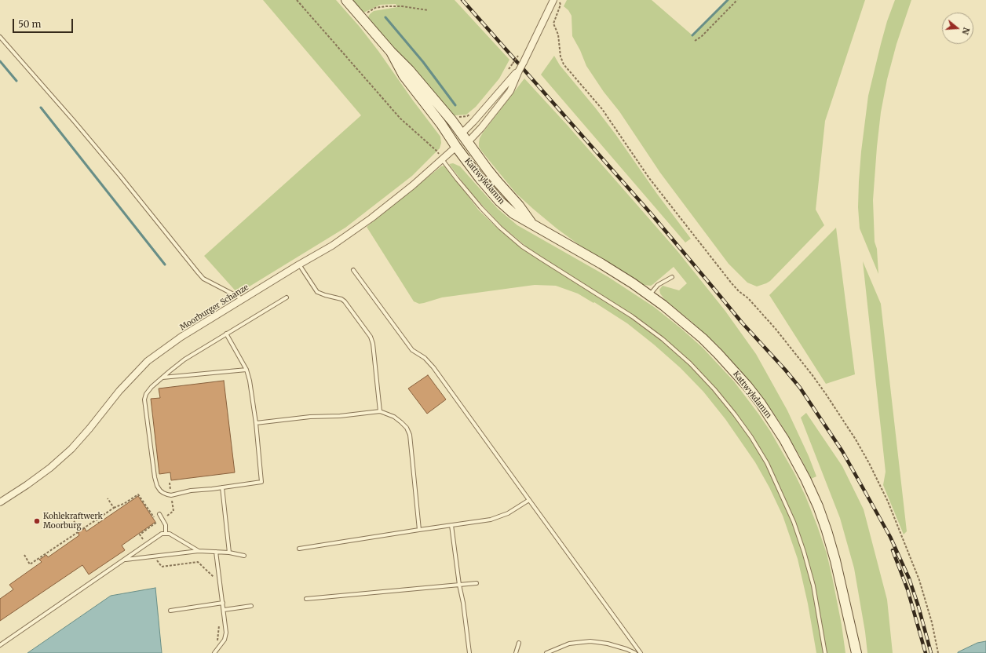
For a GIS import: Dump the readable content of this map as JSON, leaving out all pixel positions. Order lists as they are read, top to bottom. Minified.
{"streets":{"main road":["Kattwykdamm"],"street":["Moorburger Schanze"]},"crossings":[["Kattwykdamm","Moorburger Schanze"]],"places":["Kohlekraftwerk Moorburg"],"scale_bar":"50 m","north":"right"}
